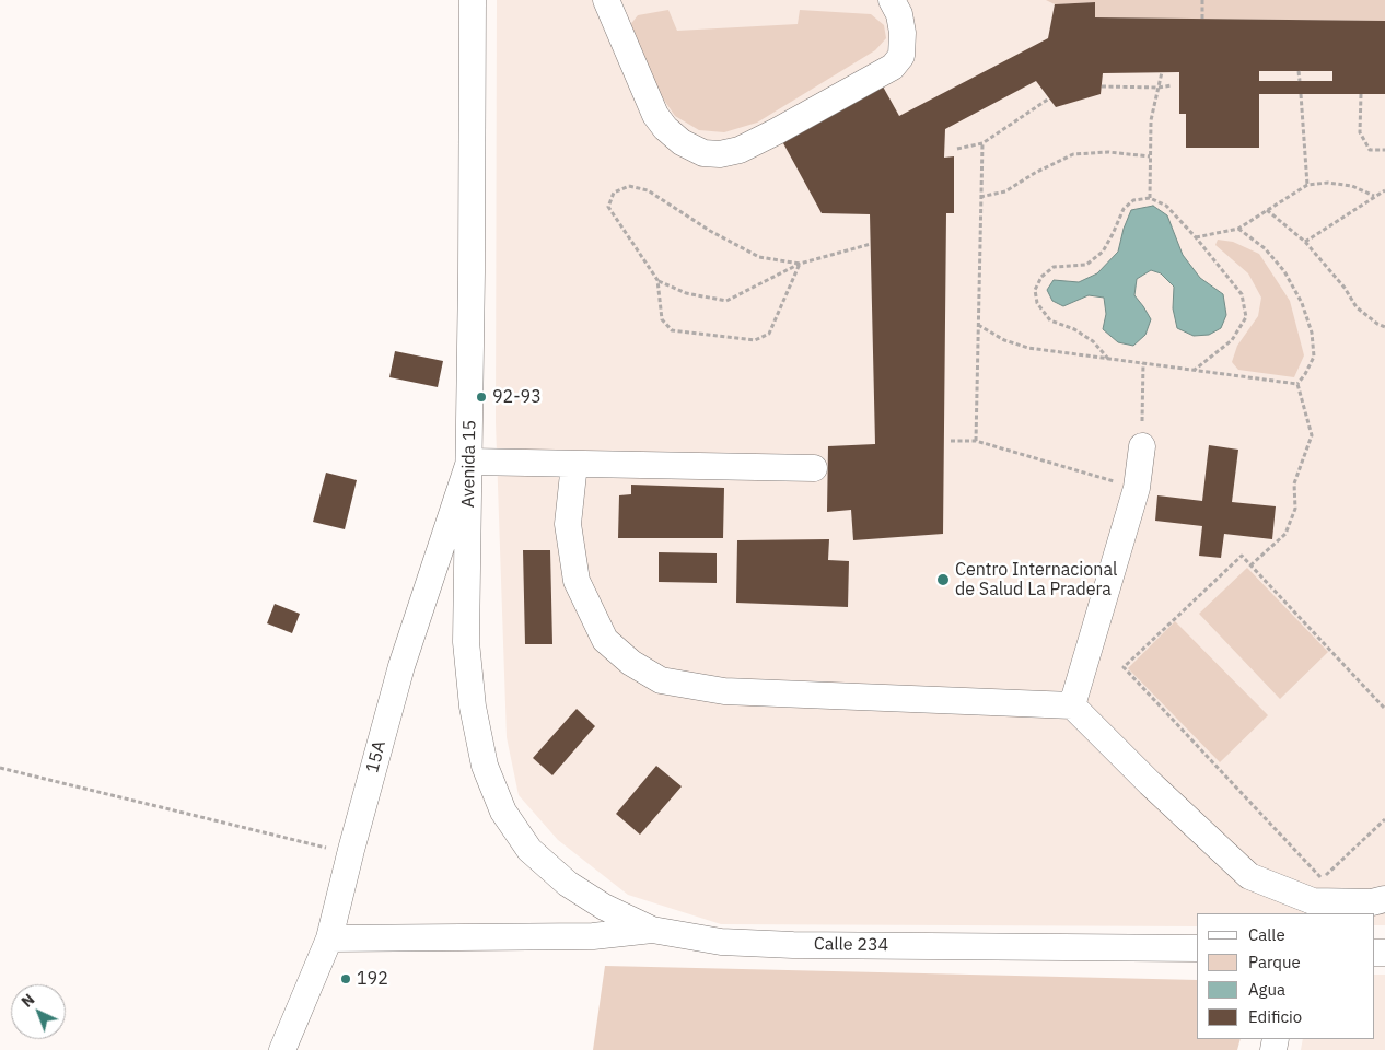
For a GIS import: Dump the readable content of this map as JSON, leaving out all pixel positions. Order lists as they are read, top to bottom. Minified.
{"streets":{"street":["Avenida 15","15A","Calle 234"]},"crossings":[["Avenida 15","15A"],["Avenida 15","Calle 234"]],"places":["92-93","Centro Internacional de Salud La Pradera","192"],"legend":["Calle","Parque","Agua","Edificio"],"north":"top left"}
